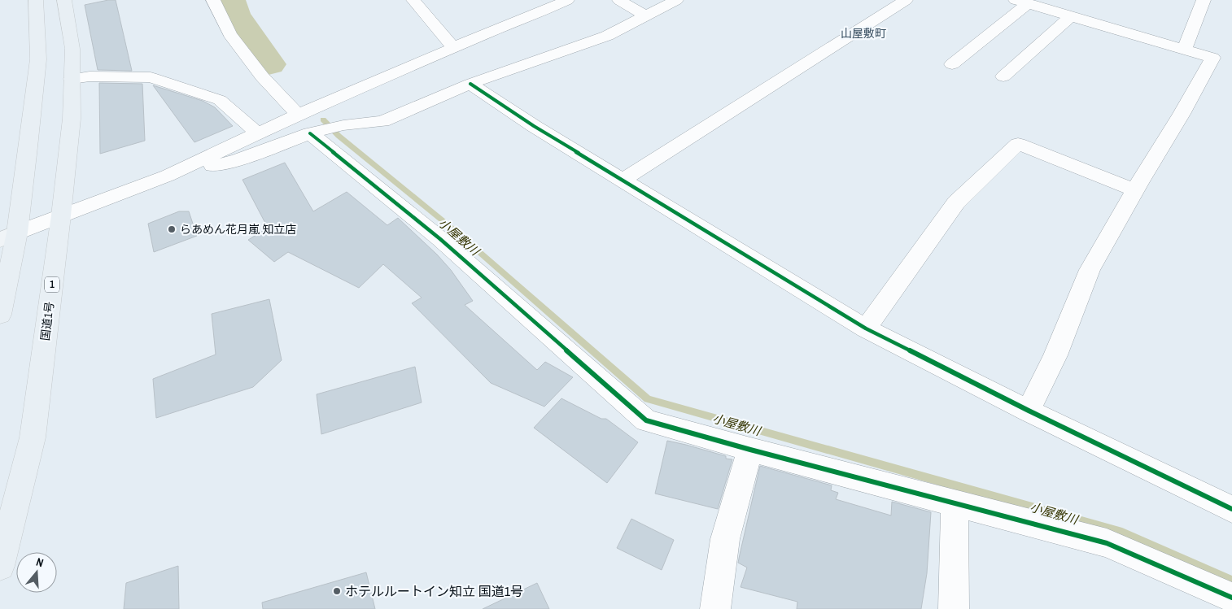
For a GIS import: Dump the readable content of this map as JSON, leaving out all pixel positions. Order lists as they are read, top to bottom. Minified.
{"streets":{"highway":["1","国道1号"]},"districts":["山屋敷町"],"water":["小屋敷川"],"places":["らあめん花月嵐 知立店","ホテルルートイン知立 国道1号"],"north":"top"}
